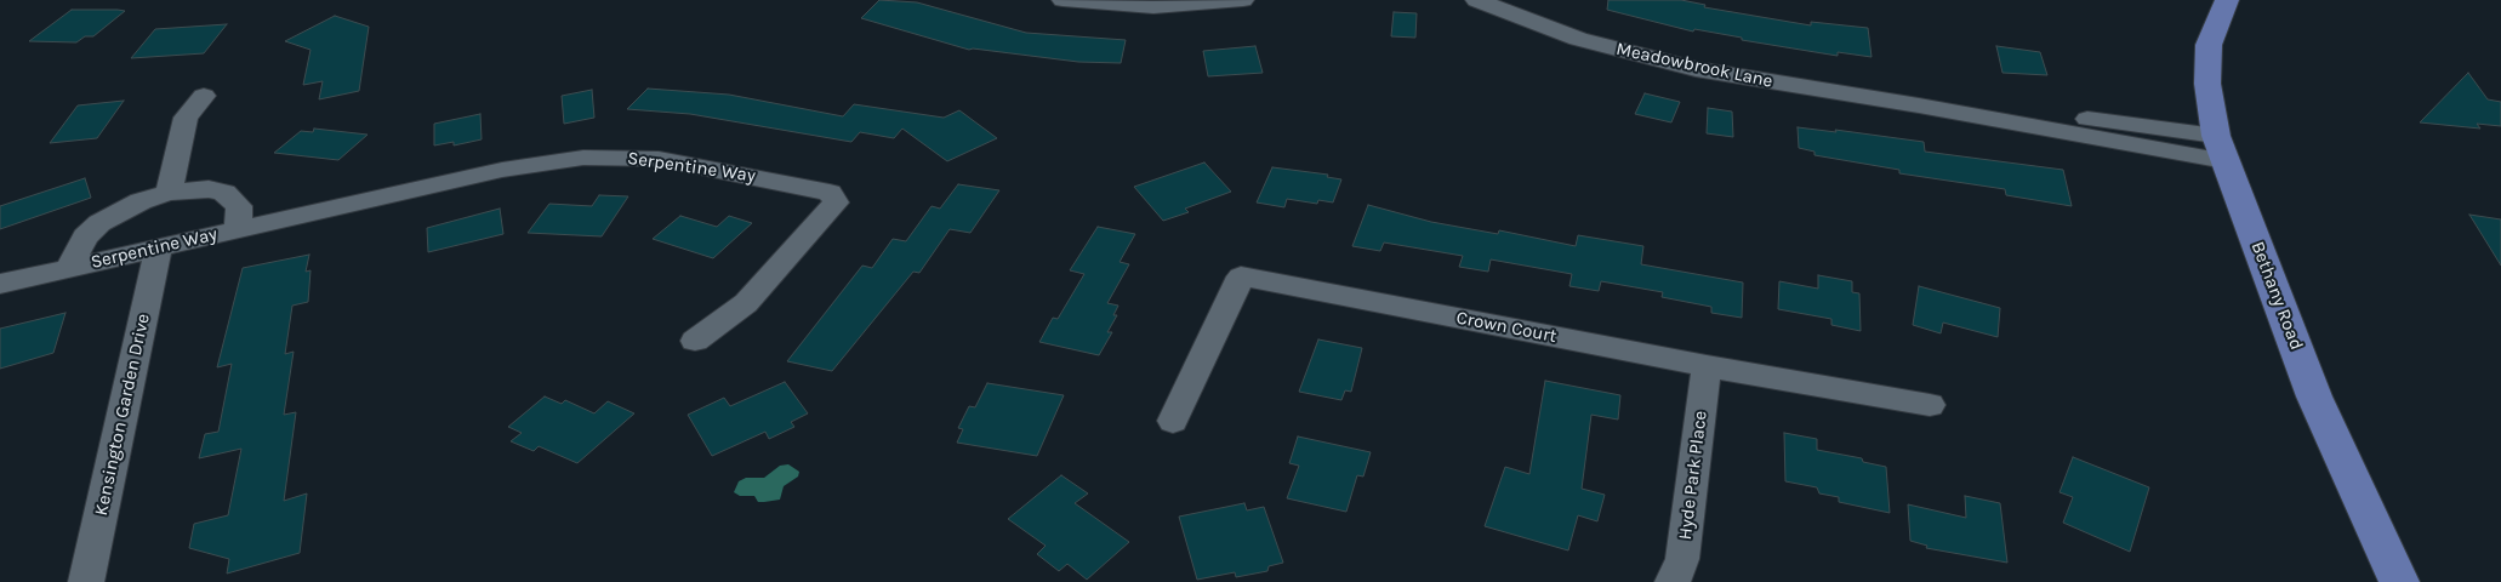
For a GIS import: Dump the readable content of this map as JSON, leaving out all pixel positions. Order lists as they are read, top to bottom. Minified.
{"streets":{"main road":["Bethany Road"],"street":["Meadowbrook Lane","Serpentine Way","Crown Court","Kensington Garden Drive","Hyde Park Place"]},"crossings":[["Meadowbrook Lane","Bethany Road"],["Serpentine Way","Kensington Garden Drive"],["Crown Court","Hyde Park Place"]]}
